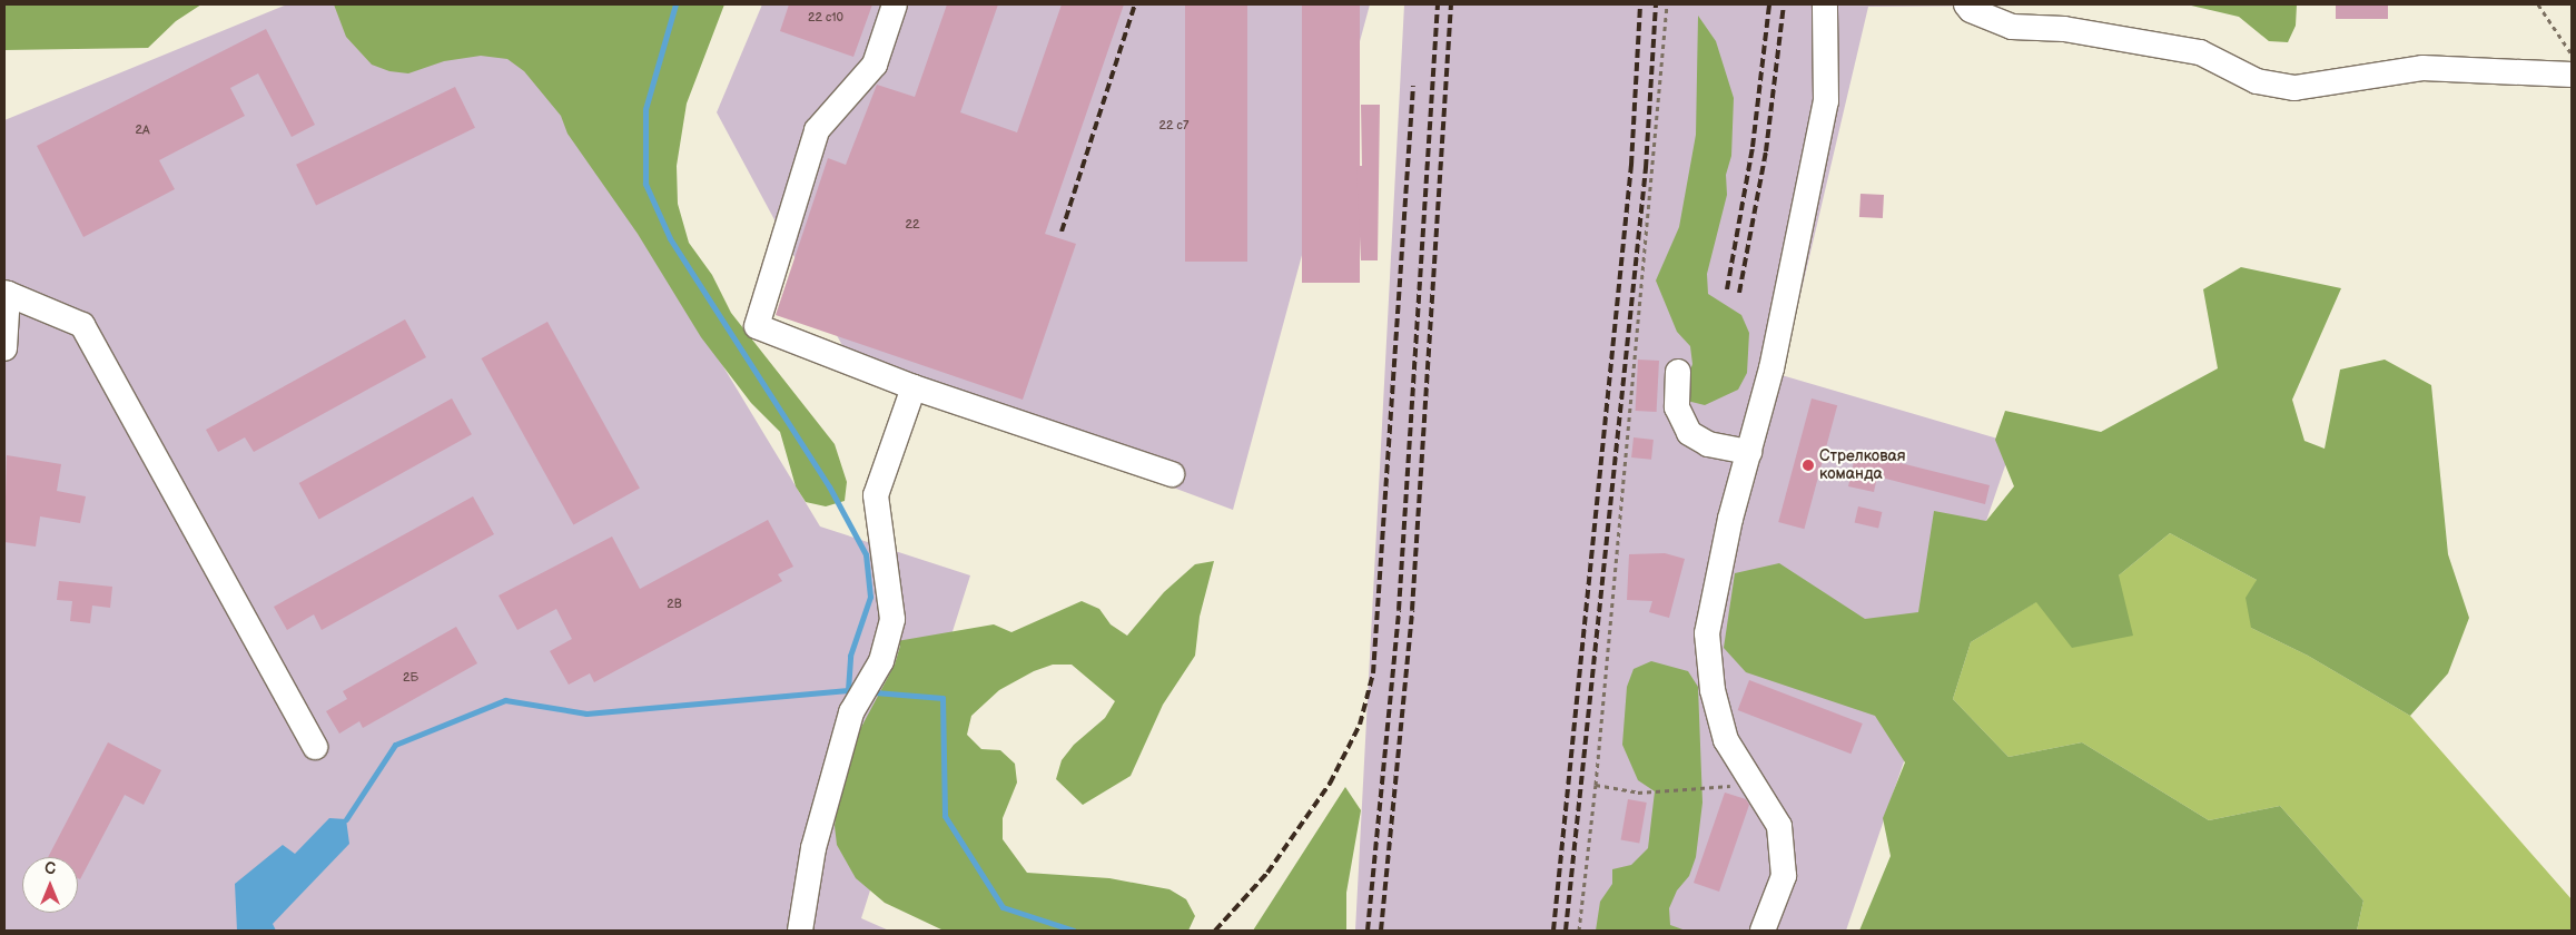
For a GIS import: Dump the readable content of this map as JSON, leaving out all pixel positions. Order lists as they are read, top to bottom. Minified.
{"places":["Стрелковая команда"],"house_numbers":["22 с10","22 с7","2А","22","2В","2Б"],"north":"top"}
